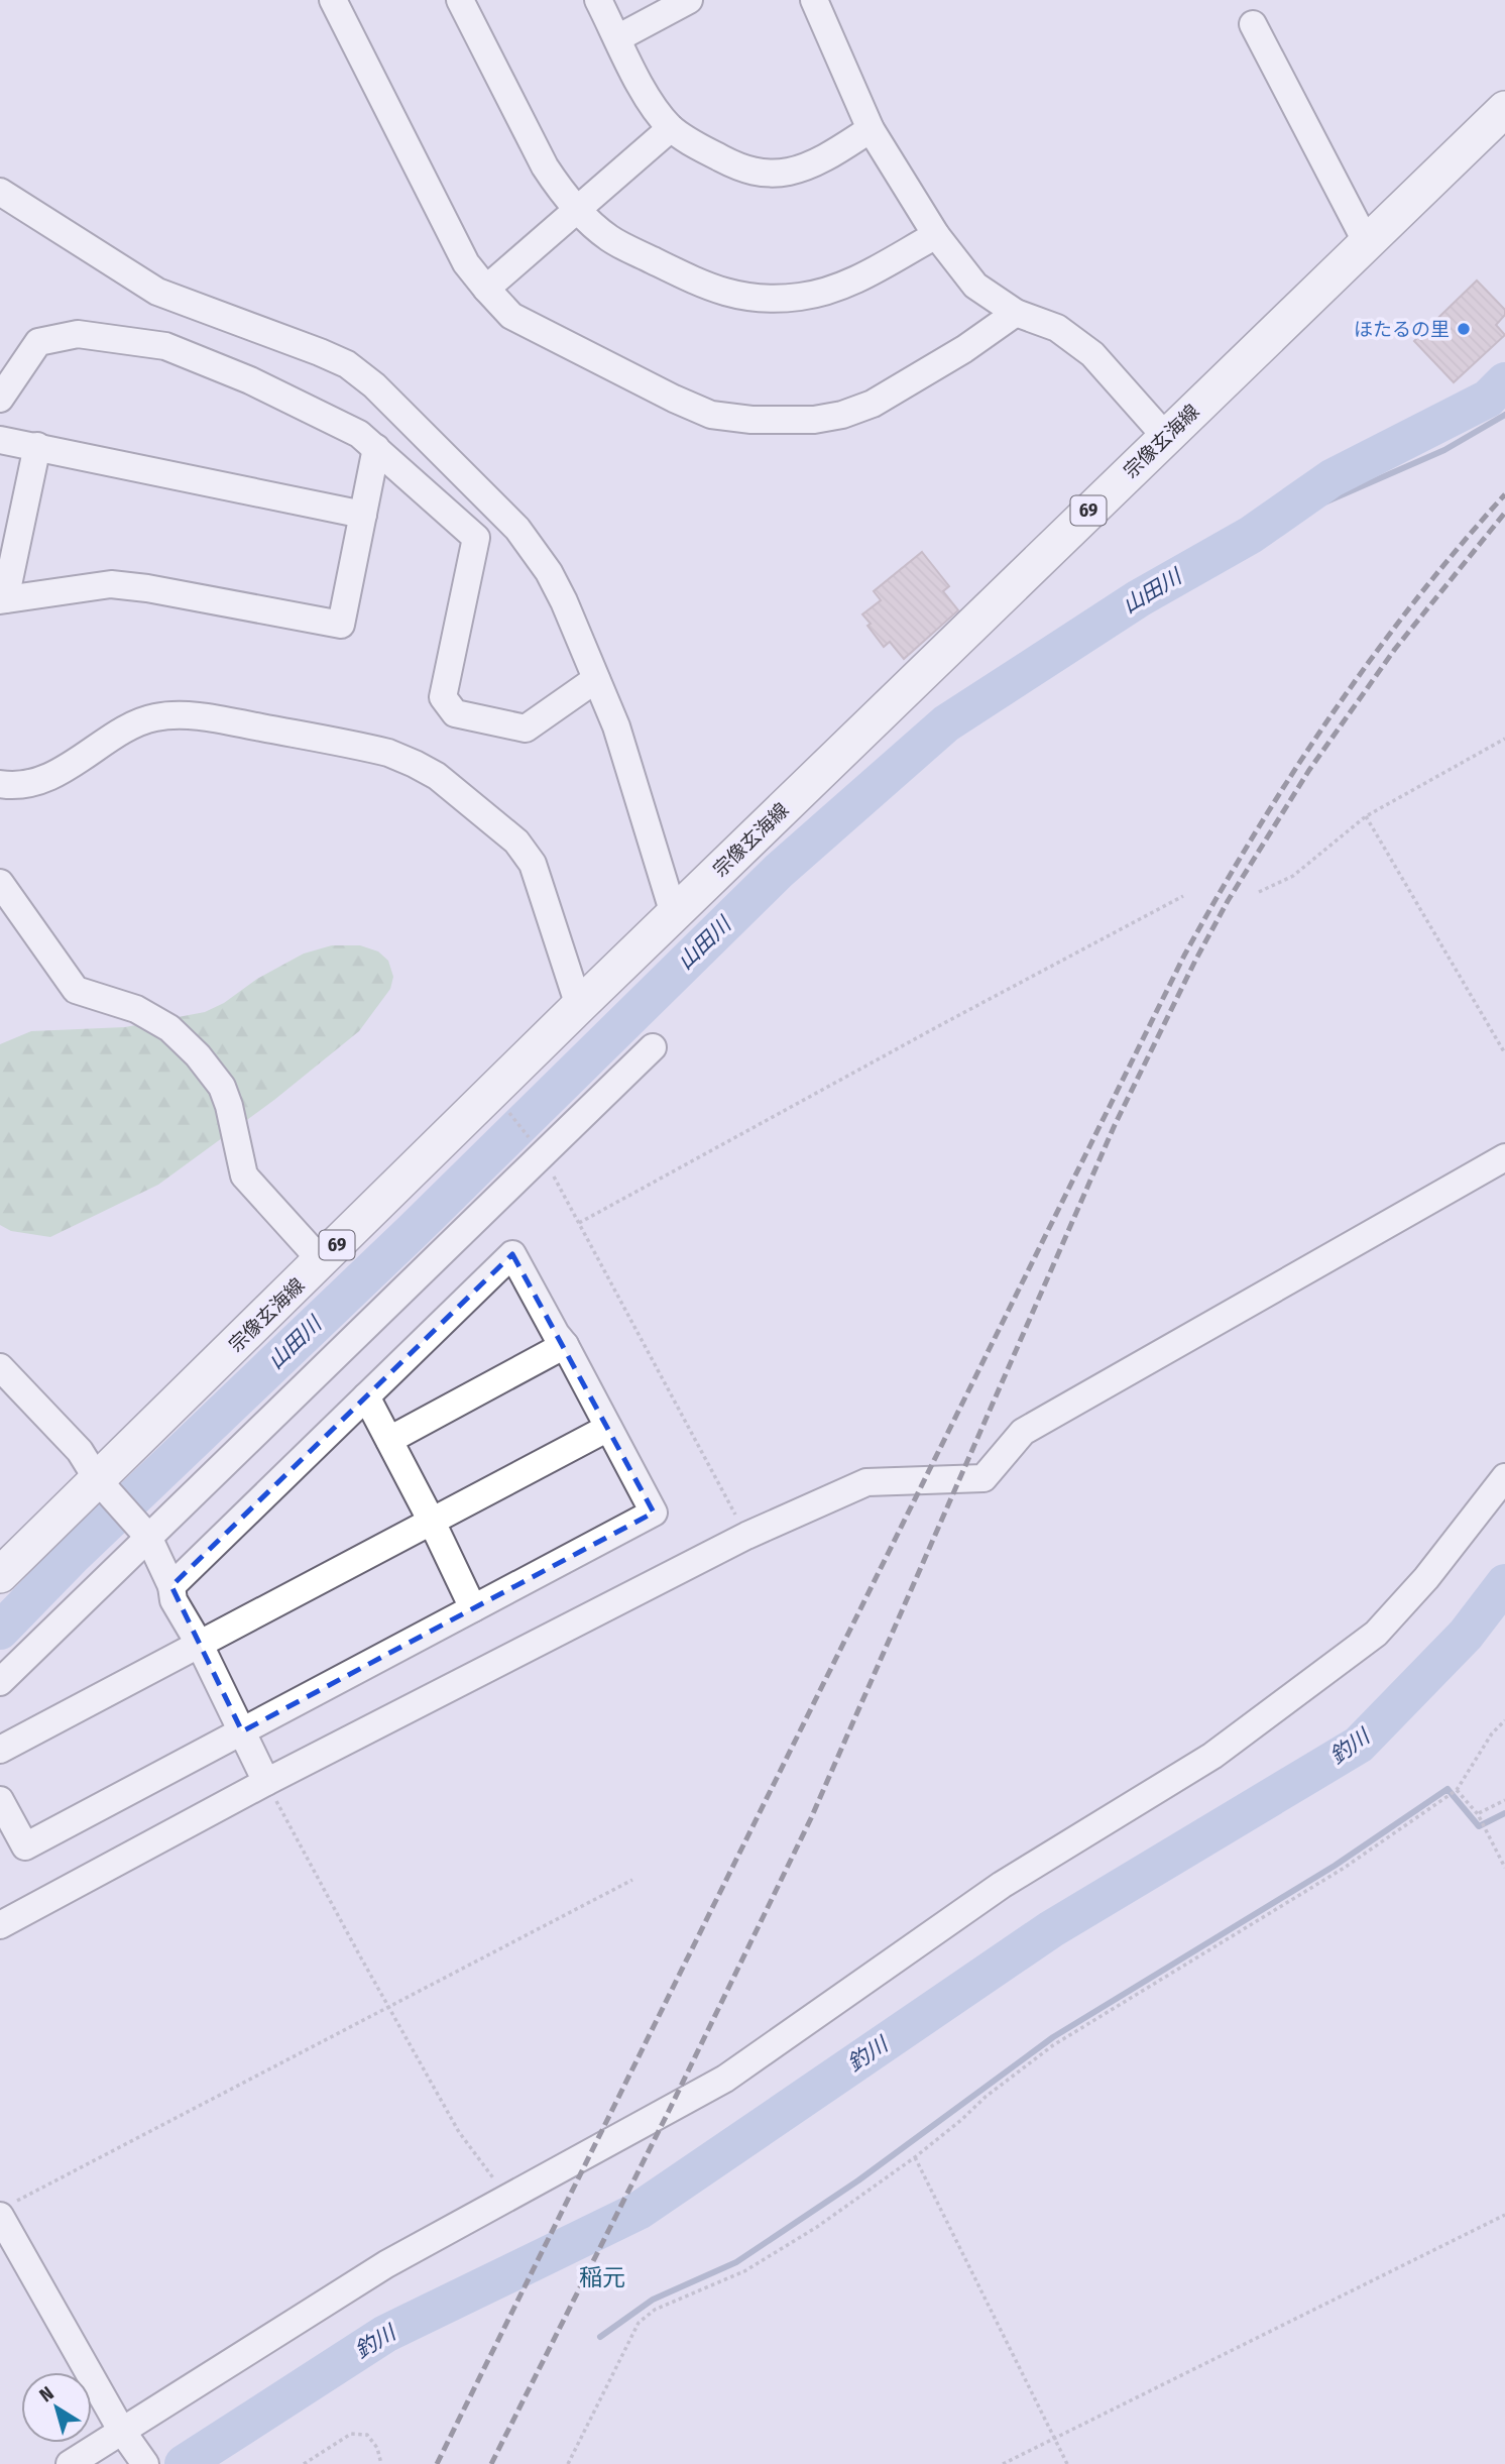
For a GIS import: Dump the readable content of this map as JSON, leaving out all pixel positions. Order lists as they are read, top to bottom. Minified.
{"streets":{"main road":["宗像玄海線","69"]},"districts":["稲元"],"water":["山田川","釣川"],"places":["ほたるの里"],"north":"top left"}
